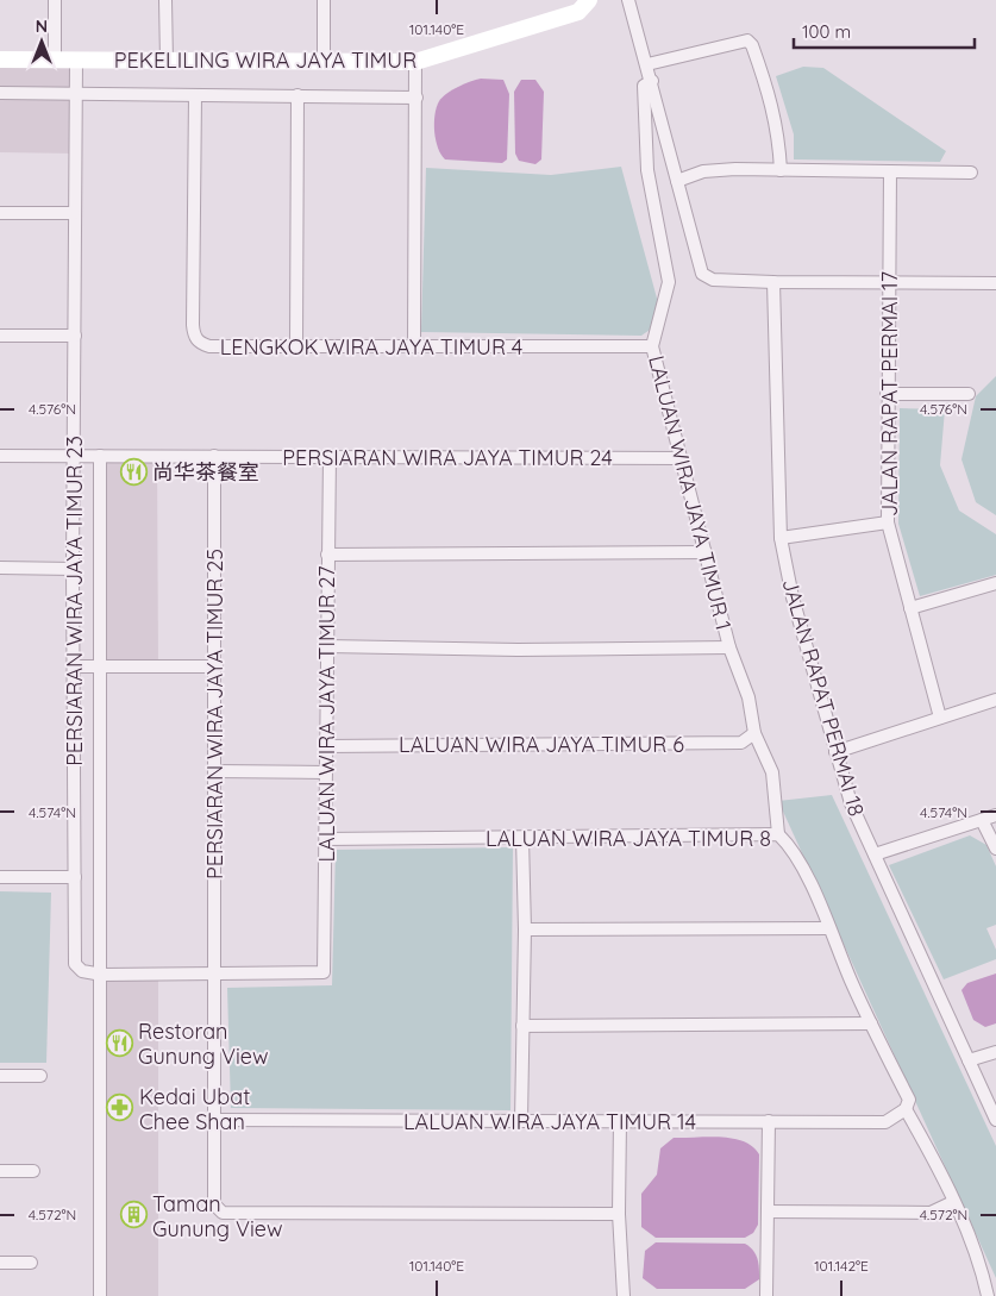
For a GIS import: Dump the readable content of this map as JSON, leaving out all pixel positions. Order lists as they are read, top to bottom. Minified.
{"streets":{"street":["PEKELILING WIRA JAYA TIMUR","LENGKOK WIRA JAYA TIMUR 4","JALAN RAPAT PERMAI 17","PERSIARAN WIRA JAYA TIMUR 24","LALUAN WIRA JAYA TIMUR 1","PERSIARAN WIRA JAYA TIMUR 23","JALAN RAPAT PERMAI 18","PERSIARAN WIRA JAYA TIMUR 25","LALUAN WIRA JAYA TIMUR 27","LALUAN WIRA JAYA TIMUR 6","LALUAN WIRA JAYA TIMUR 8","LALUAN WIRA JAYA TIMUR 14"]},"crossings":[["PEKELILING WIRA JAYA TIMUR","PERSIARAN WIRA JAYA TIMUR 23"],["LENGKOK WIRA JAYA TIMUR 4","LALUAN WIRA JAYA TIMUR 1"],["PERSIARAN WIRA JAYA TIMUR 24","LALUAN WIRA JAYA TIMUR 1"],["PERSIARAN WIRA JAYA TIMUR 24","PERSIARAN WIRA JAYA TIMUR 23"],["PERSIARAN WIRA JAYA TIMUR 24","PERSIARAN WIRA JAYA TIMUR 25"],["PERSIARAN WIRA JAYA TIMUR 24","LALUAN WIRA JAYA TIMUR 27"],["LALUAN WIRA JAYA TIMUR 1","LALUAN WIRA JAYA TIMUR 6"],["LALUAN WIRA JAYA TIMUR 1","LALUAN WIRA JAYA TIMUR 8"],["PERSIARAN WIRA JAYA TIMUR 25","LALUAN WIRA JAYA TIMUR 27"],["PERSIARAN WIRA JAYA TIMUR 25","LALUAN WIRA JAYA TIMUR 14"],["LALUAN WIRA JAYA TIMUR 27","LALUAN WIRA JAYA TIMUR 6"],["LALUAN WIRA JAYA TIMUR 27","LALUAN WIRA JAYA TIMUR 8"],["LALUAN WIRA JAYA TIMUR 8","LALUAN WIRA JAYA TIMUR 14"]],"places":{"restaurant":["尚华茶餐室","Restoran Gunung View"],"pharmacy":["Kedai Ubat Chee Shan"],"building":["Taman Gunung View"]},"scale_bar":"100 m","north":"top","coordinates":["101.140°E","4.576°N","4.574°N","4.572°N","101.142°E"]}
